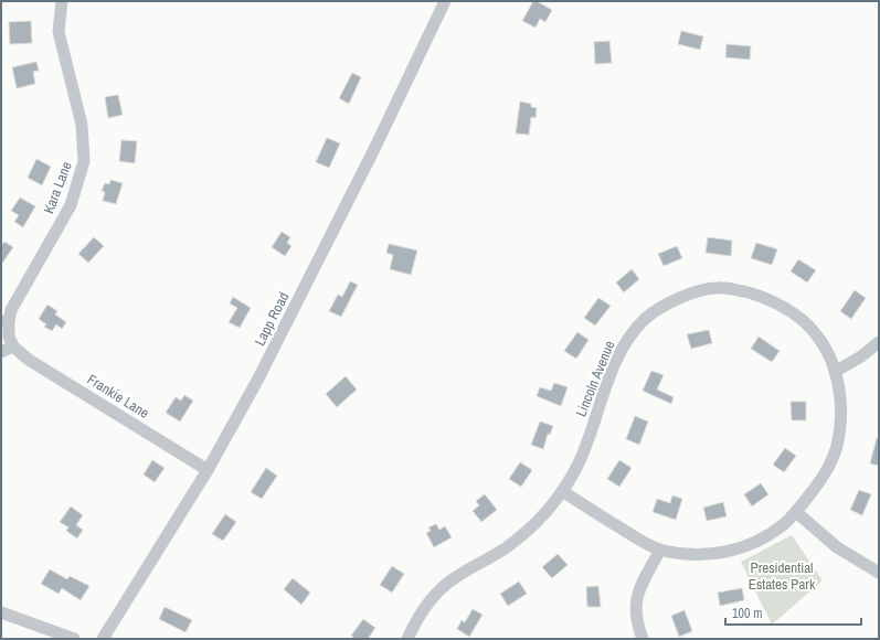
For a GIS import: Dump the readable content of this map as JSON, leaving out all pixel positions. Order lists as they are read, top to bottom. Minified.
{"streets":{"street":["Kara Lane","Lapp Road","Lincoln Avenue","Frankie Lane"]},"crossings":[["Kara Lane","Frankie Lane"],["Lapp Road","Frankie Lane"]],"parks":["Presidential Estates Park"],"scale_bar":"100 m"}
